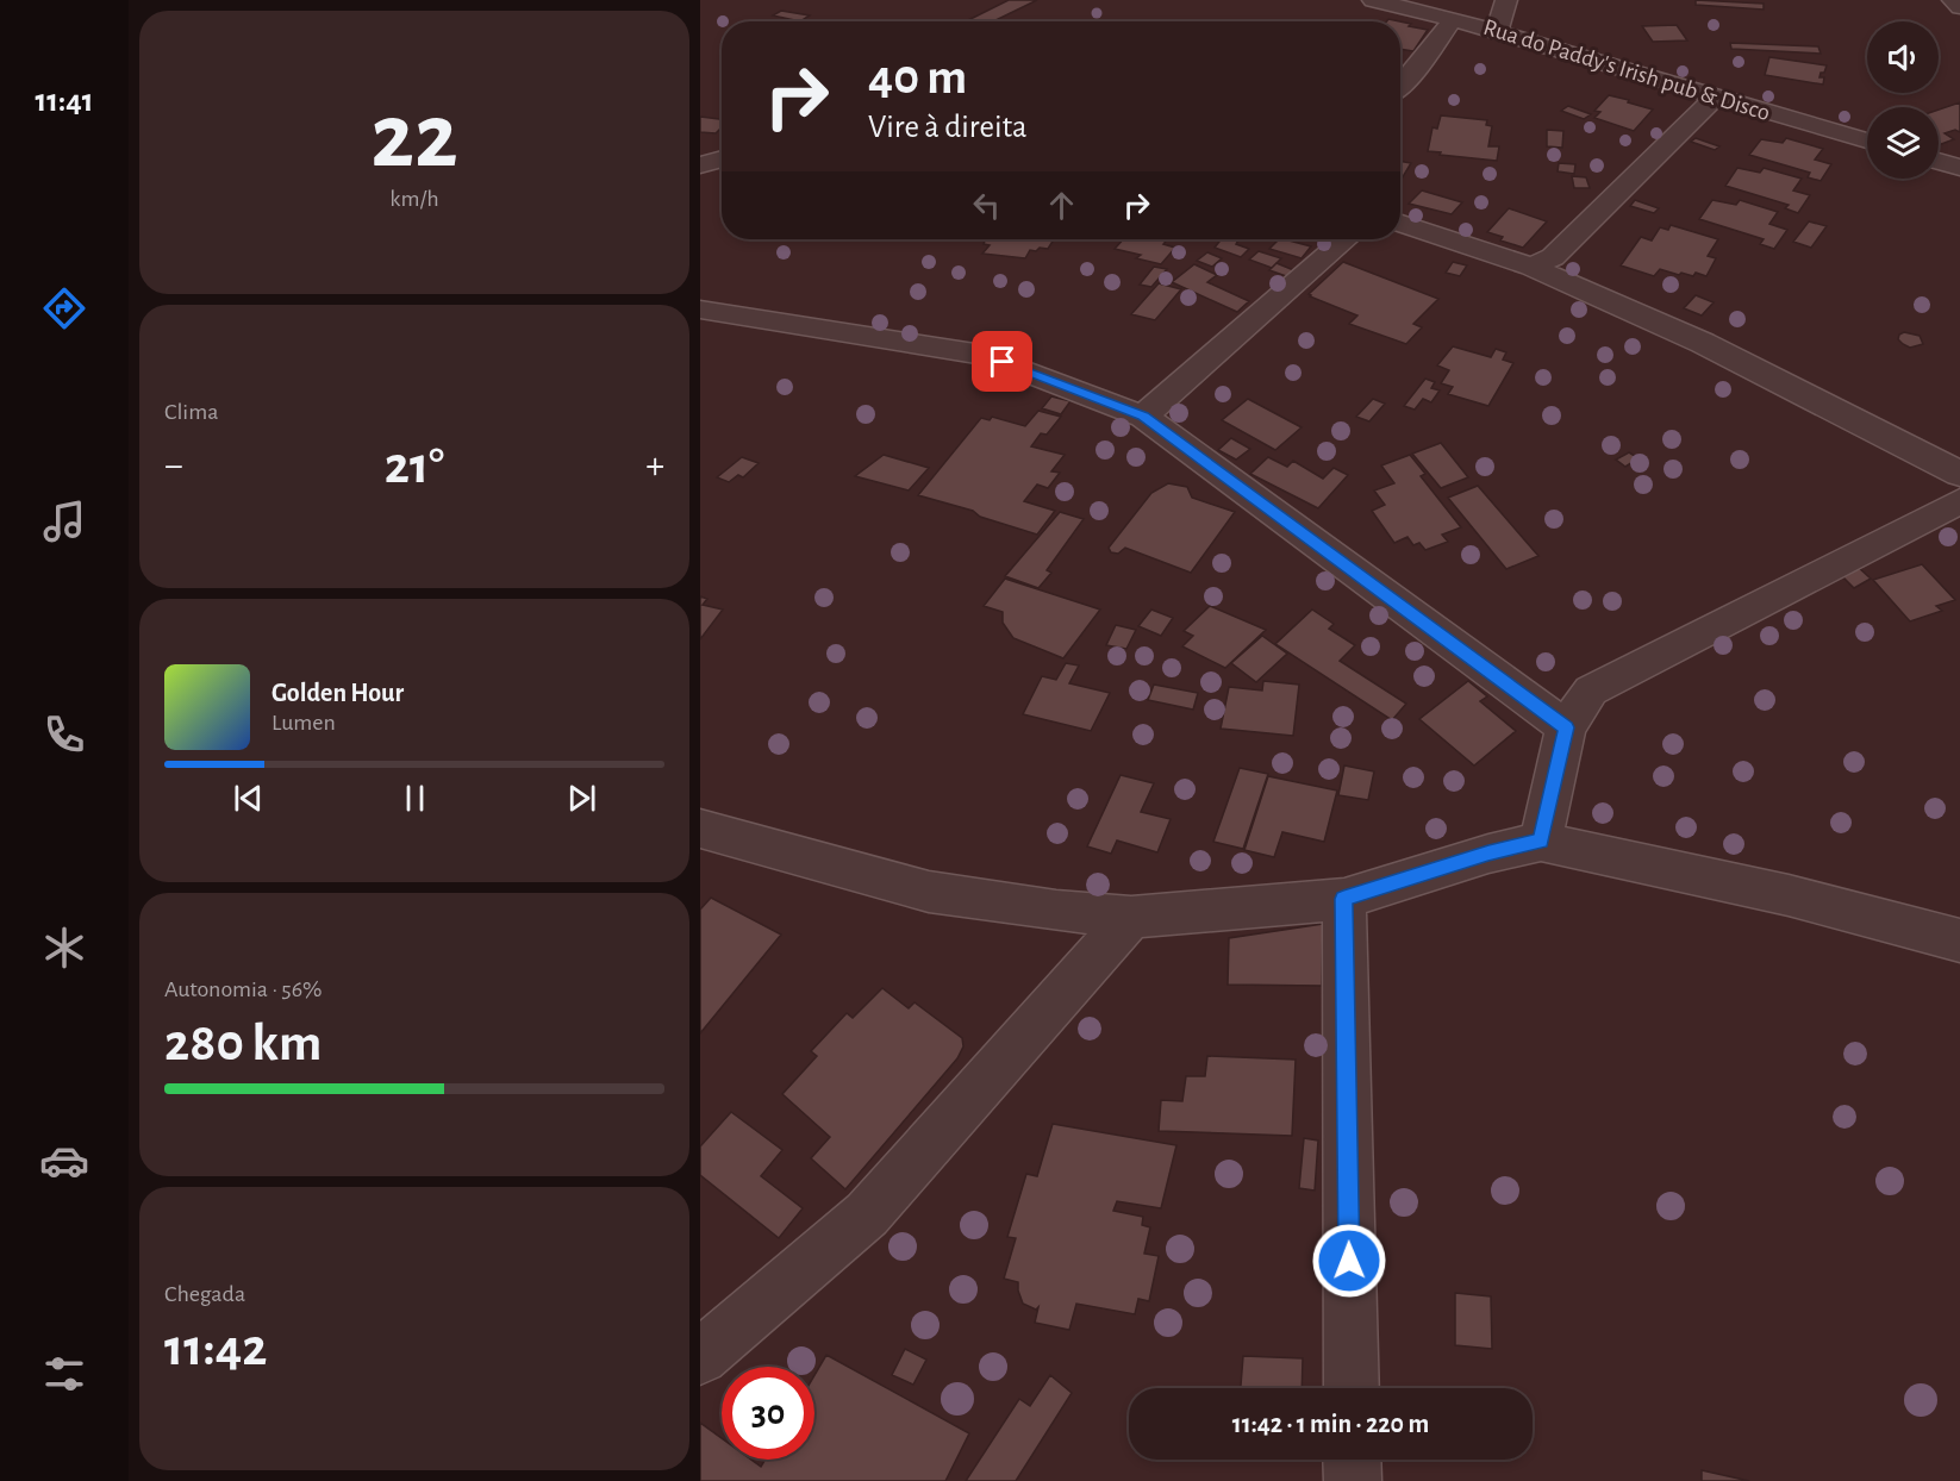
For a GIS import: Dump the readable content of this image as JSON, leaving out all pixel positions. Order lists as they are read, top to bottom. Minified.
{"streets":{"street":["Rua do Paddy's Irish pub & Disco"]},"page":{"tabs":"11:41","tile":[["22","km/h"],"Clima",["Autonomia · 56%","280 km"],["Chegada","11:42"]],"turn":["40 m","Vire à direita"],"heat":["−","21°","+"],"song":["Golden Hour","Lumen"],"limit":"30","trip":"11:42 · 1 min · 220 m"}}
